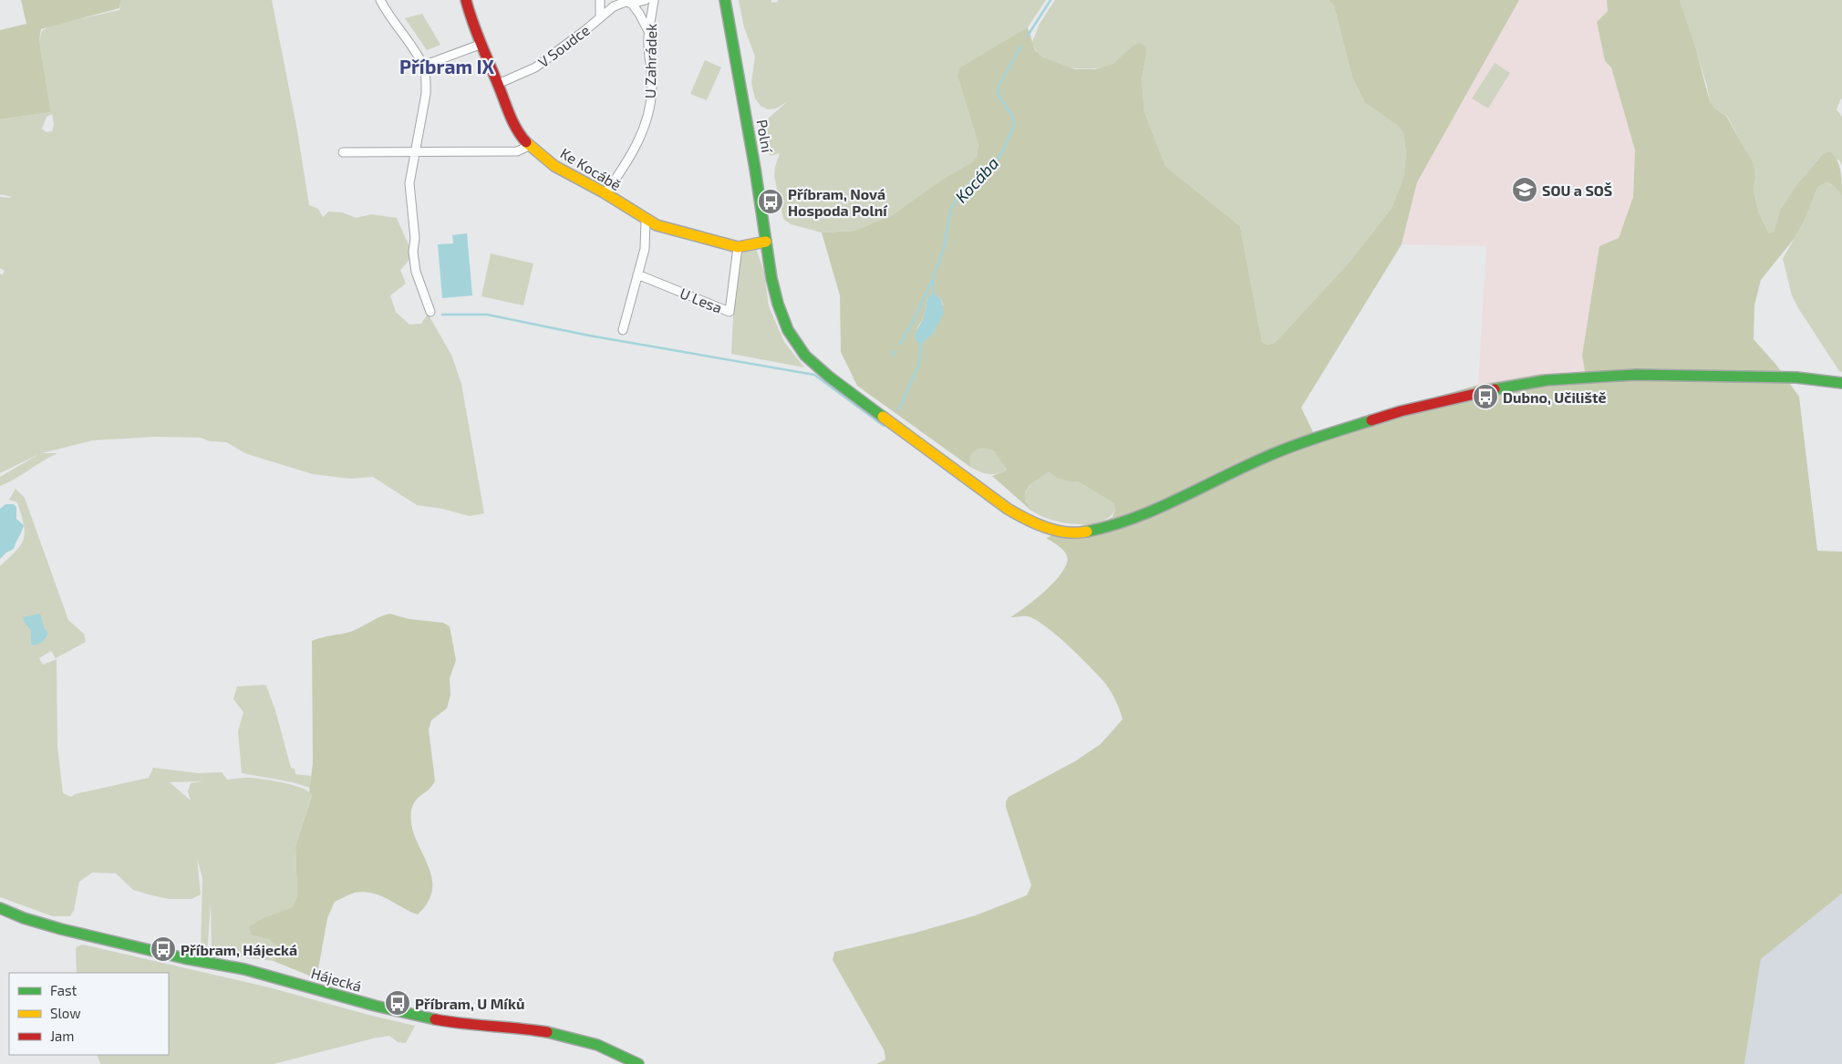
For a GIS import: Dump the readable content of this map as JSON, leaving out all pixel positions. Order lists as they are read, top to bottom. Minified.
{"streets":{"street":["V Soudce","U Zahrádek","Polní","Ke Kocábě","U Lesa","Hájecká"]},"crossings":[["V Soudce","Ke Kocábě"],["U Zahrádek","Ke Kocábě"],["Polní","Ke Kocábě"],["Ke Kocábě","U Lesa"]],"districts":["Příbram IX"],"water":["Kocába"],"places":{"school or university":["SOU a SOŠ"],"bus stop":["Příbram, Nová Hospoda Polní","Dubno, Učiliště","Příbram, Hájecká","Příbram, U Míků"]},"legend":["Fast","Slow","Jam"]}
